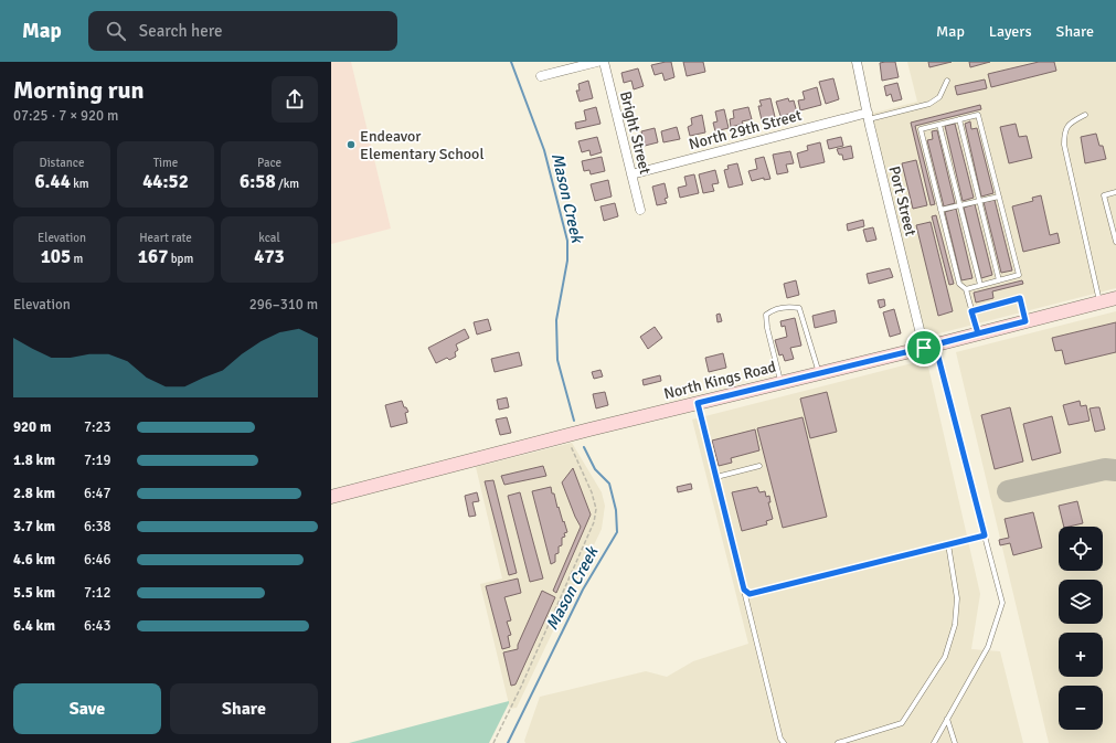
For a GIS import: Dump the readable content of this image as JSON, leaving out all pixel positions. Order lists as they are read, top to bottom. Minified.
{"streets":{"main road":["North Kings Road"],"street":["North 29th Street","Bright Street","Port Street"]},"crossings":[["North 29th Street","Bright Street"],["North 29th Street","Port Street"],["Port Street","North Kings Road"]],"water":["Mason Creek"],"places":["Endeavor Elementary School"],"page":{"header":"Map","search":"Search here","nav":["Map","Layers","Share"],"heading":["Morning run","07:25 · 7 × 920 m"],"stats":[["Distance","6.44 km"],["Time","44:52"],["Pace","6:58 /km"],["Elevation","105 m"],["Heart rate","167 bpm"],["kcal","473"]],"chart":["Elevation","296–310 m"],"list":[{"name":"920 m","note":"7:23"},{"name":"1.8 km","note":"7:19"},{"name":"2.8 km","note":"6:47"},{"name":"3.7 km","note":"6:38"},{"name":"4.6 km","note":"6:46"},{"name":"5.5 km","note":"7:12"},{"name":"6.4 km","note":"6:43"}],"map_buttons":["+","−"],"buttons":["Save","Share"]}}
